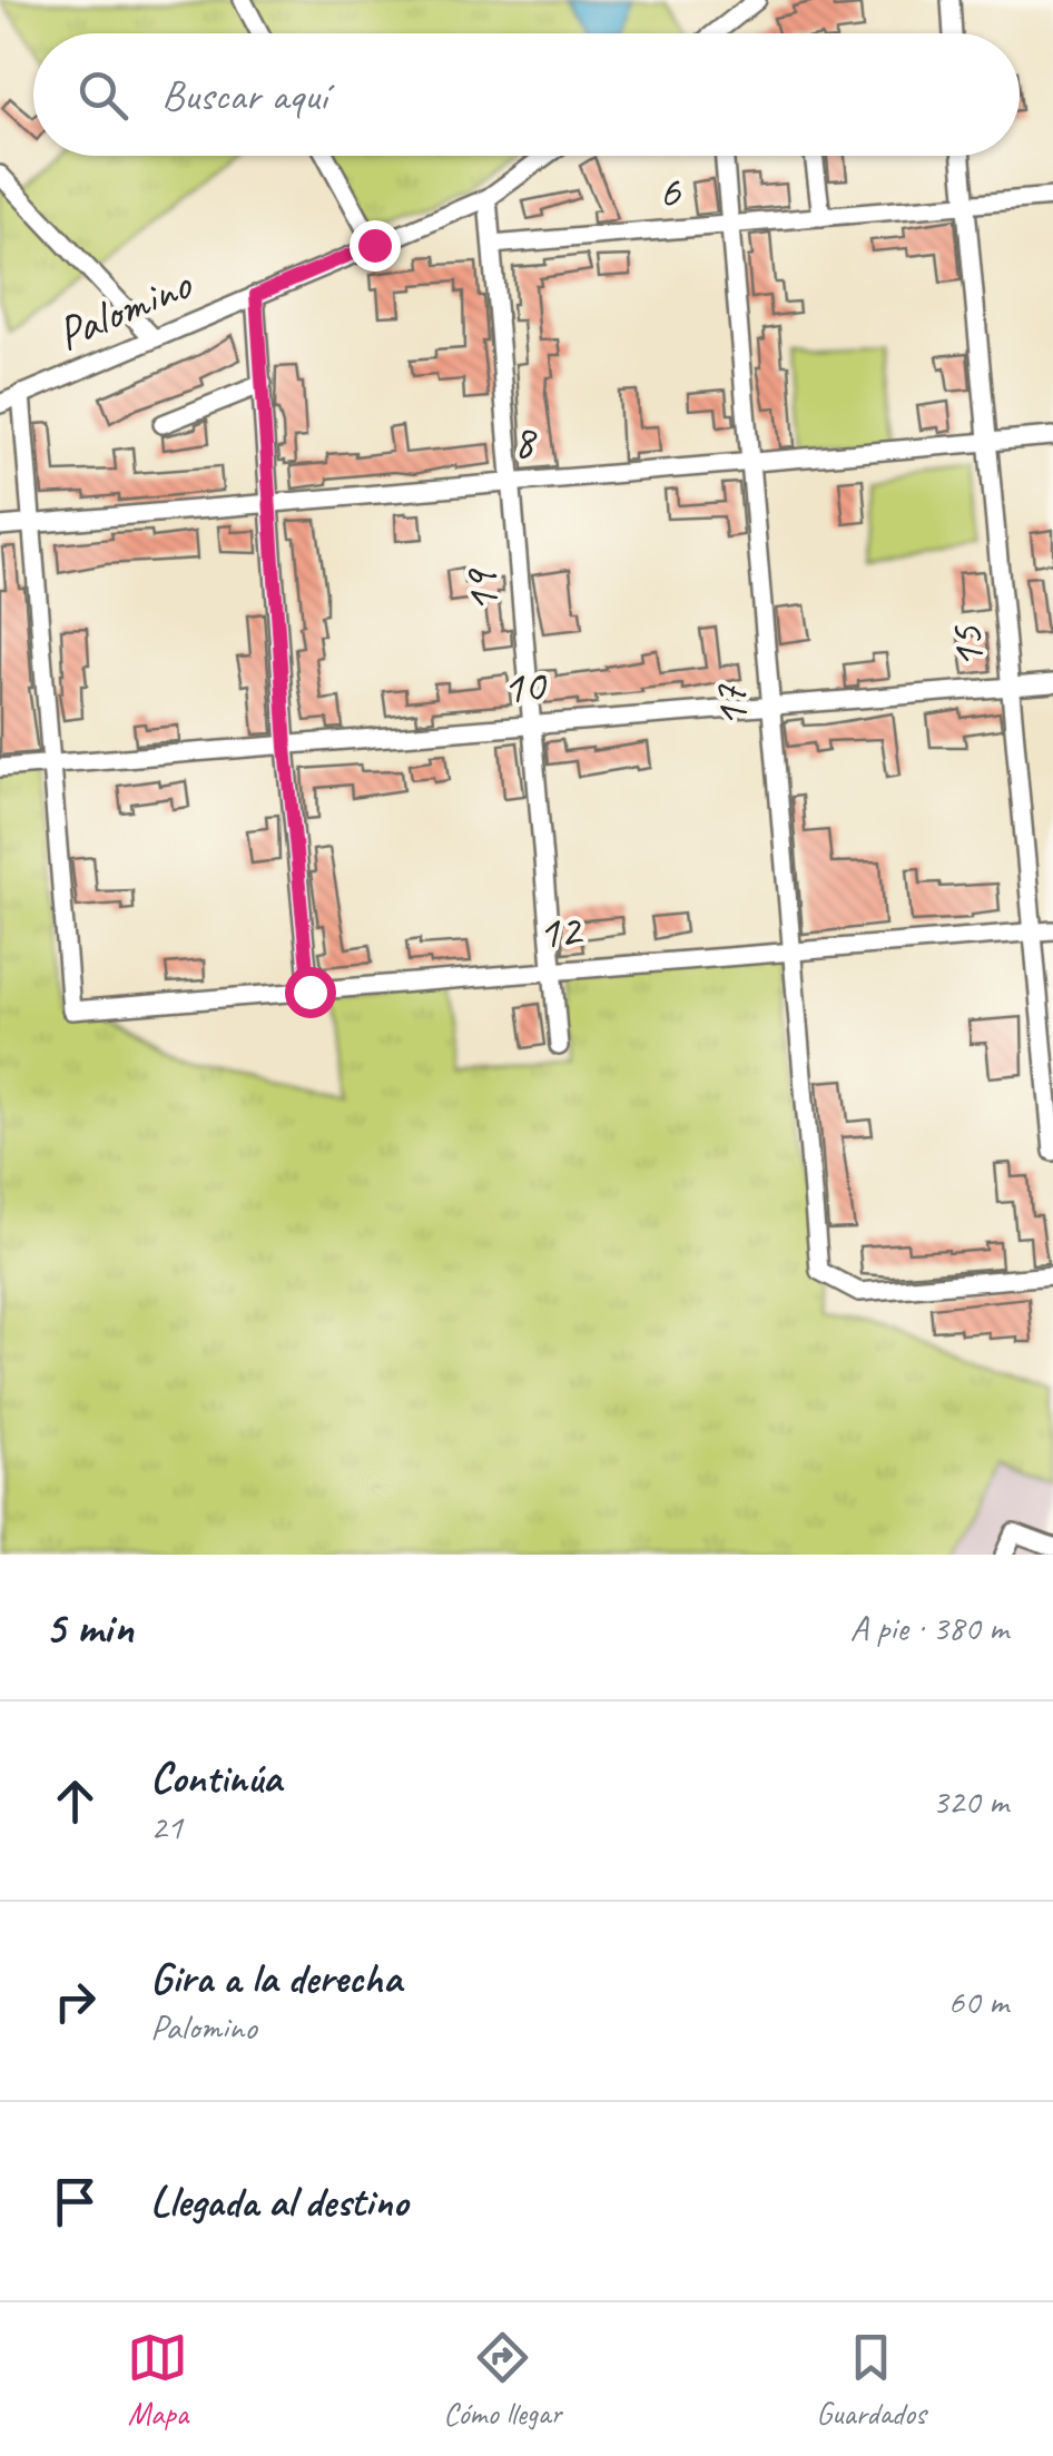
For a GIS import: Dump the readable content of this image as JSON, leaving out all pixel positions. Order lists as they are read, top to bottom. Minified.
{"streets":{"street":["6","Palomino","8","19","15","10","17","12"]},"crossings":[["6","19"],["6","15"],["6","17"],["Palomino","19"],["8","19"],["8","15"],["8","17"],["19","10"],["19","12"],["15","10"],["15","12"],["10","17"],["10","12"],["17","12"]],"page":{"search":"Buscar aquí","heading":["5 min","A pie · 380 m"],"list":[["Continúa","21","320 m"],["Gira a la derecha","Palomino","60 m"],"Llegada al destino"],"nav":["Mapa","Cómo llegar","Guardados"]}}
